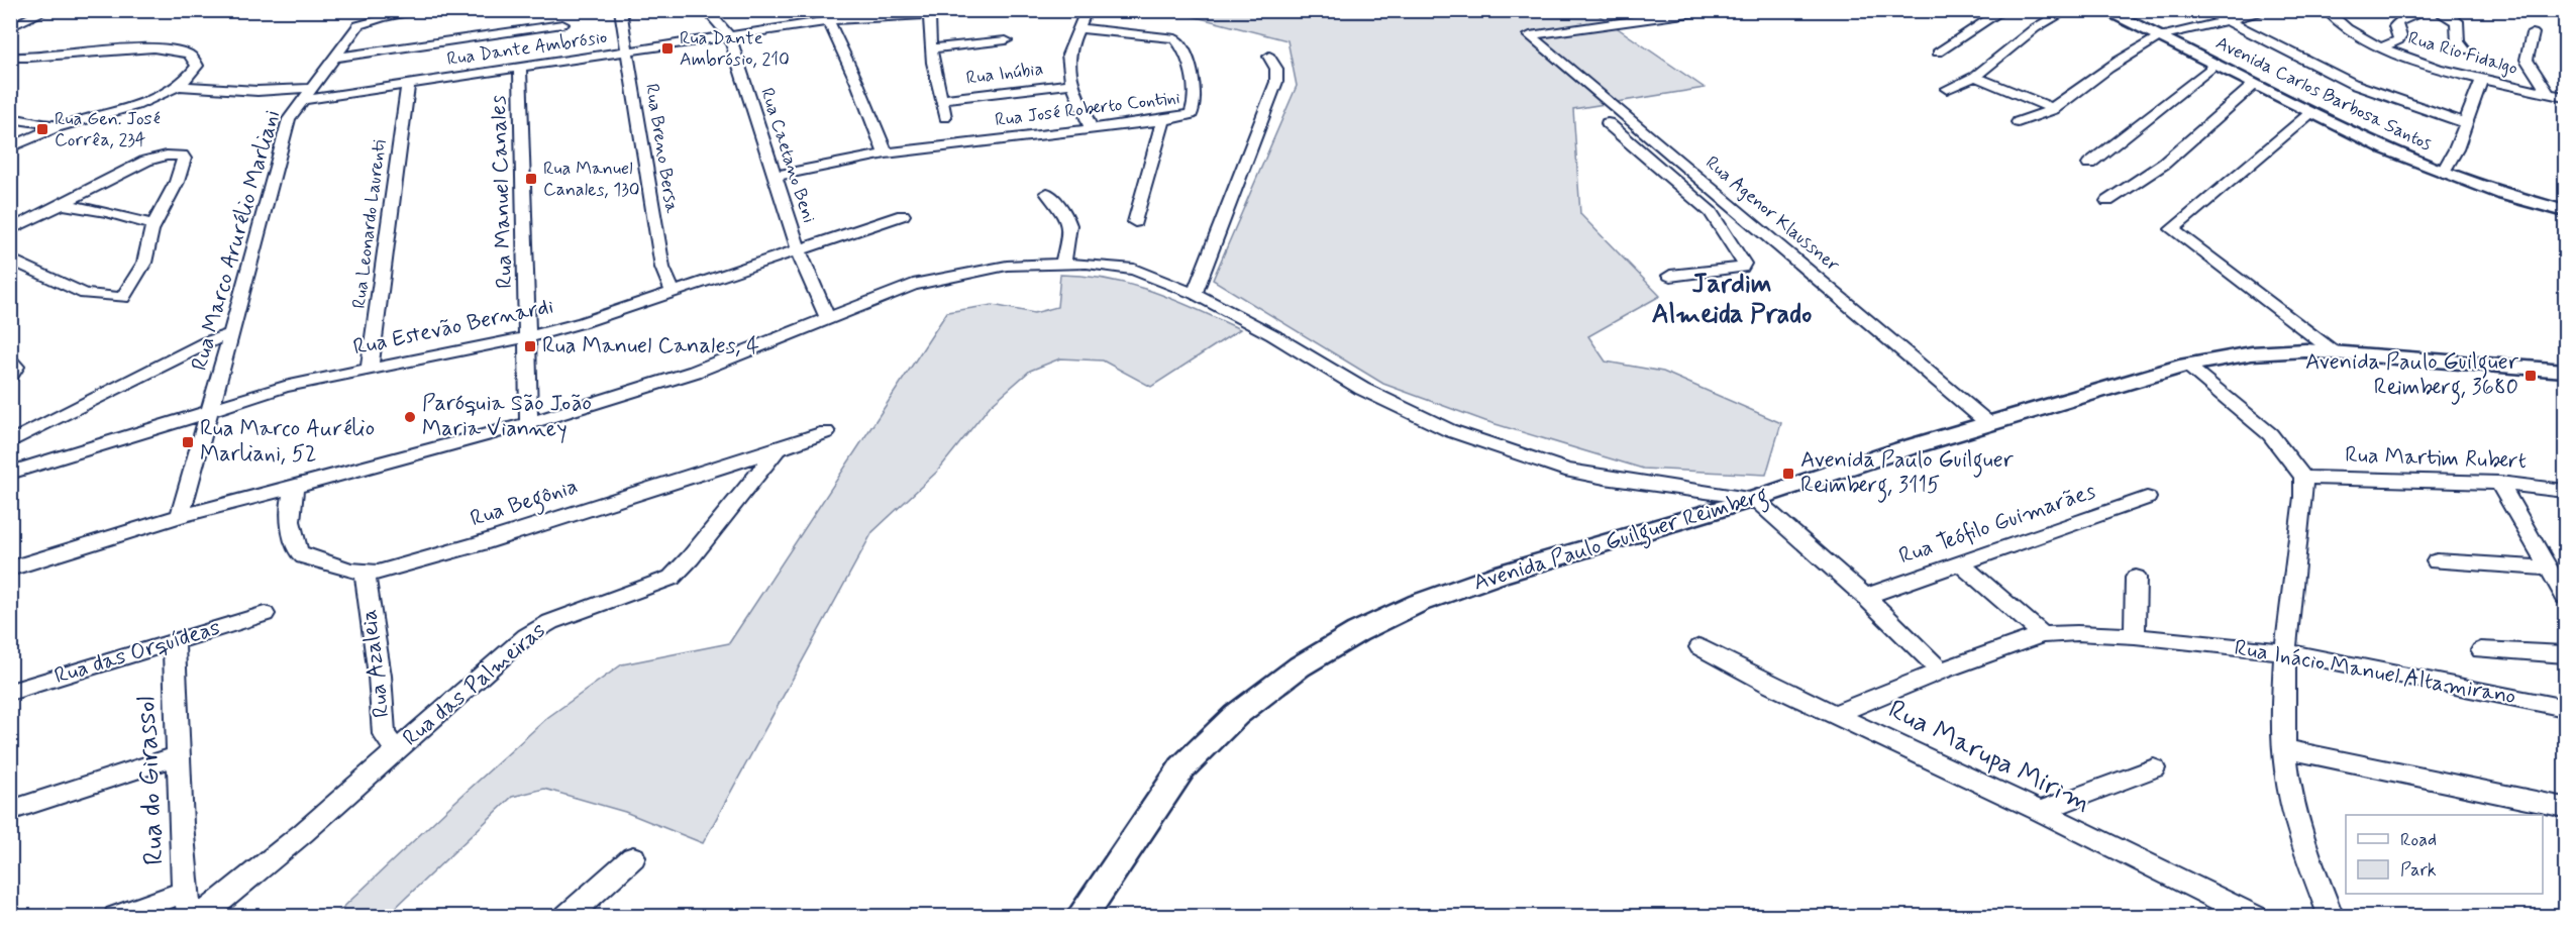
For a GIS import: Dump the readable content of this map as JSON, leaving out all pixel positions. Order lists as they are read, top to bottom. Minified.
{"streets":{"main road":["Avenida Carlos Barbosa Santos","Avenida Paulo Guilguer Reimberg"],"street":["Rua Dante Ambrósio","Rua Rio Fidalgo","Rua Inúbia","Rua José Roberto Contini","Rua Breno Bersa","Rua Caetano Beni","Rua Manuel Canales","Rua Agenor Klaussner","Rua Leonardo Laurenti","Rua Marco Arurélio Marliani","Rua Estevão Bernardi","Rua Martim Rubert","Rua Begônia","Rua Teófilo Guimarães","Rua das Orquídeas","Rua Azaleia","Rua Inácio Manuel Altamirano","Rua das Palmeiras","Rua Marupa Mirim","Rua do Girassol"]},"crossings":[["Rua Dante Ambrósio","Rua Breno Bersa"],["Rua Dante Ambrósio","Rua Caetano Beni"],["Rua Dante Ambrósio","Rua Manuel Canales"],["Rua Dante Ambrósio","Rua Leonardo Laurenti"],["Rua Dante Ambrósio","Rua Marco Arurélio Marliani"],["Rua Breno Bersa","Rua Estevão Bernardi"],["Rua Caetano Beni","Rua Estevão Bernardi"],["Rua Manuel Canales","Rua Estevão Bernardi"],["Rua Agenor Klaussner","Avenida Paulo Guilguer Reimberg"],["Rua Leonardo Laurenti","Rua Estevão Bernardi"],["Rua Marco Arurélio Marliani","Rua Estevão Bernardi"],["Rua Begônia","Rua Azaleia"],["Rua Begônia","Rua das Palmeiras"],["Rua das Orquídeas","Rua do Girassol"],["Rua Azaleia","Rua das Palmeiras"],["Rua Inácio Manuel Altamirano","Rua Marupa Mirim"]],"districts":["Jardim Almeida Prado"],"places":{"transit":["Rua Dante Ambrósio, 210","Rua Gen. José Corrêa, 234","Rua Manuel Canales, 130","Rua Manuel Canales, 4","Avenida Paulo Guilguer Reimberg, 3680","Rua Marco Aurélio Marliani, 52","Avenida Paulo Guilguer Reimberg, 3115"],"other":["Paróquia São João Maria Vianney"]},"legend":["Road","Park"]}
